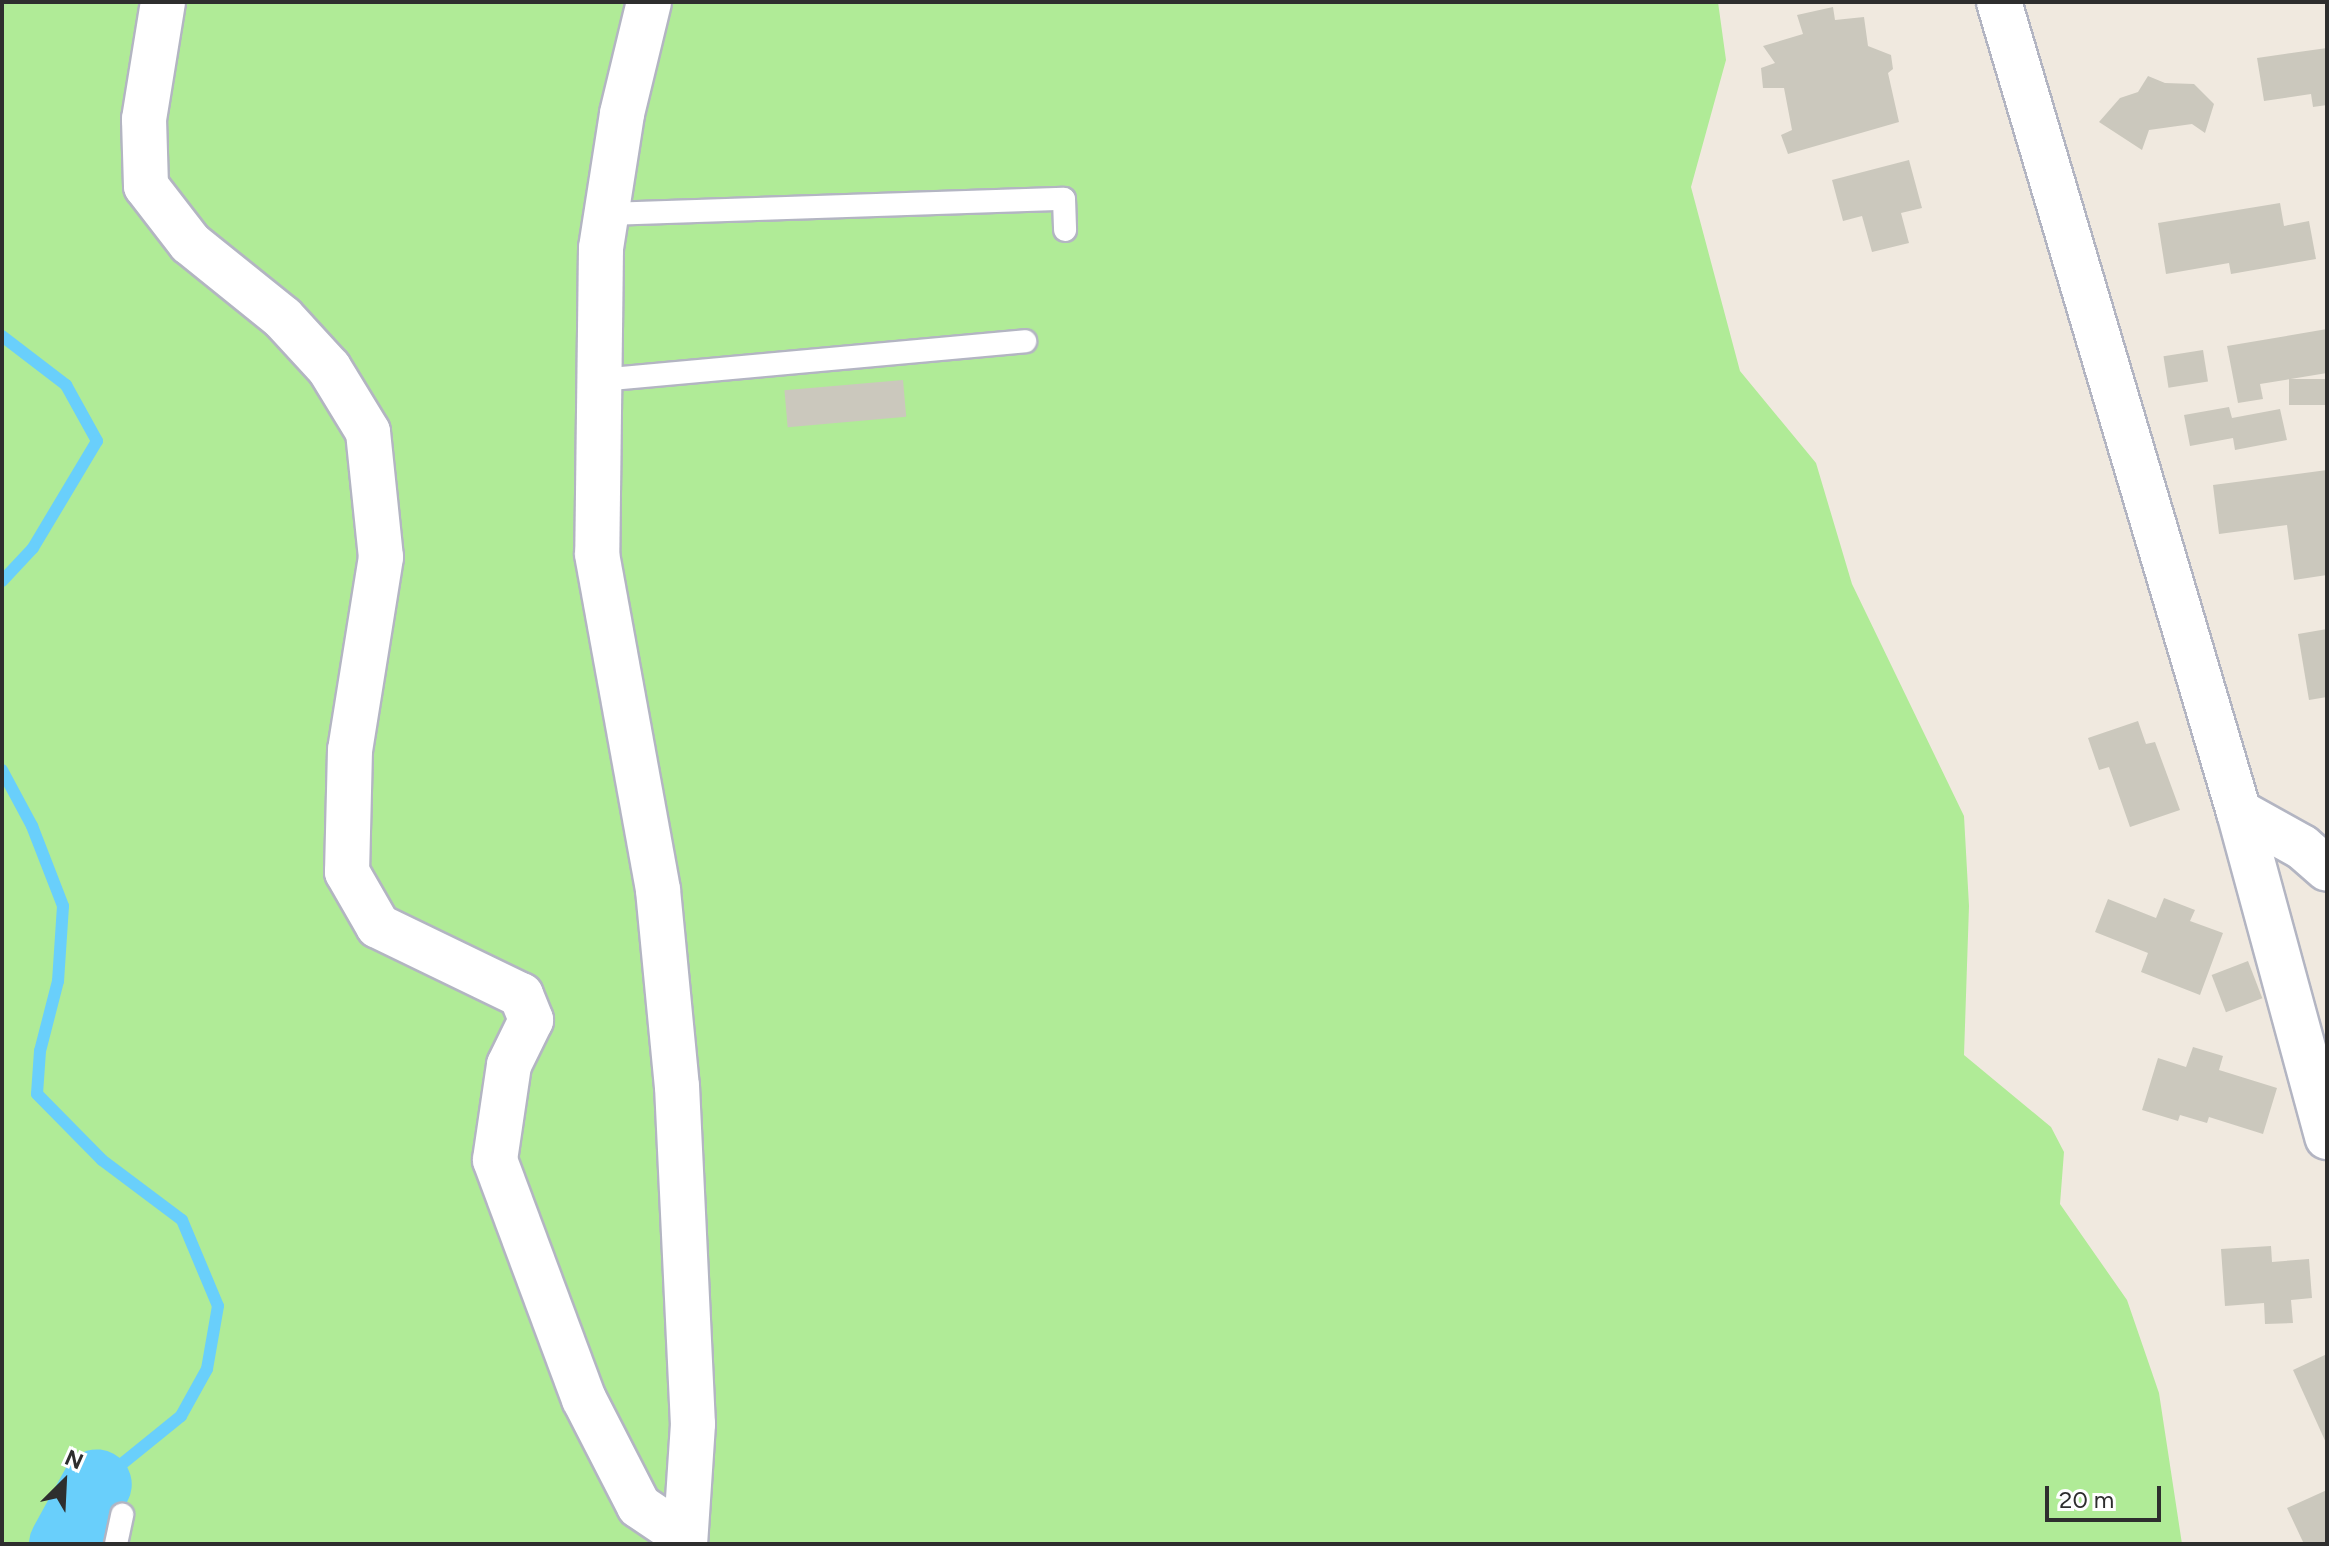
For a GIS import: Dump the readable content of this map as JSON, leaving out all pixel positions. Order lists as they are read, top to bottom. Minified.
{"scale_bar":"20 m","north":"top right"}
